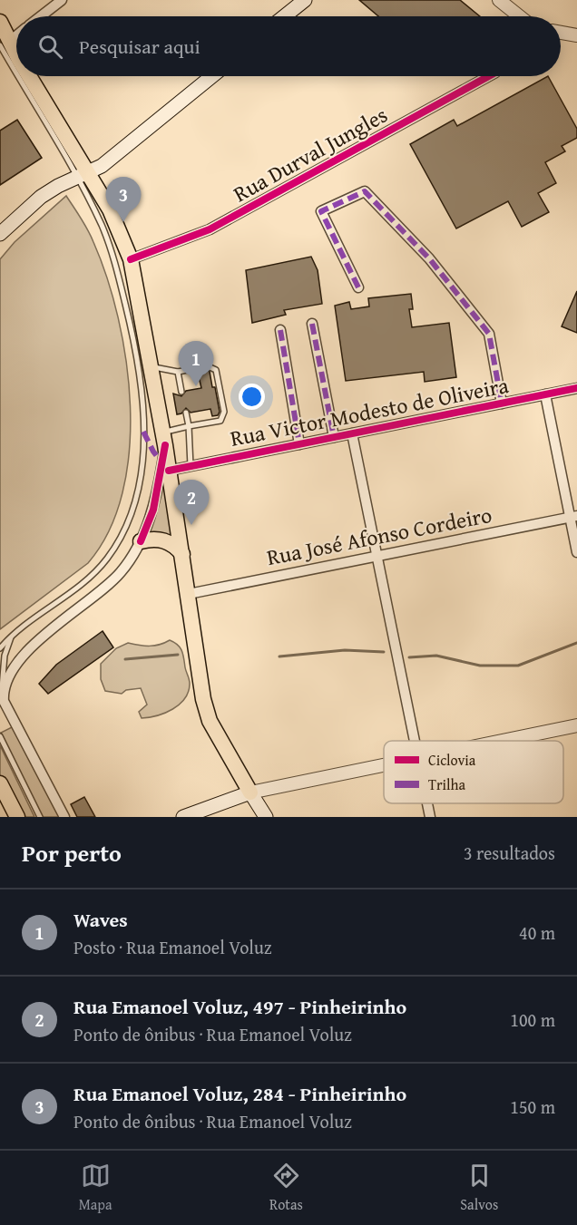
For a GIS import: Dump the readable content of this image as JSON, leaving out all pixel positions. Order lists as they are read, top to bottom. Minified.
{"streets":{"street":["Rua Durval Jungles","Rua Victor Modesto de Oliveira","Rua José Afonso Cordeiro"]},"legend":["Ciclovia","Trilha"],"page":{"search":"Pesquisar aqui","pins":["3","1","2"],"heading":["Por perto","3 resultados"],"list":[{"mark":"1","name":"Waves","note":"Posto · Rua Emanoel Voluz","value":"40 m"},{"mark":"2","name":"Rua Emanoel Voluz, 497 - Pinheirinho","note":"Ponto de ônibus · Rua Emanoel Voluz","value":"100 m"},{"mark":"3","name":"Rua Emanoel Voluz, 284 - Pinheirinho","note":"Ponto de ônibus · Rua Emanoel Voluz","value":"150 m"}],"nav":["Mapa","Rotas","Salvos"]}}
